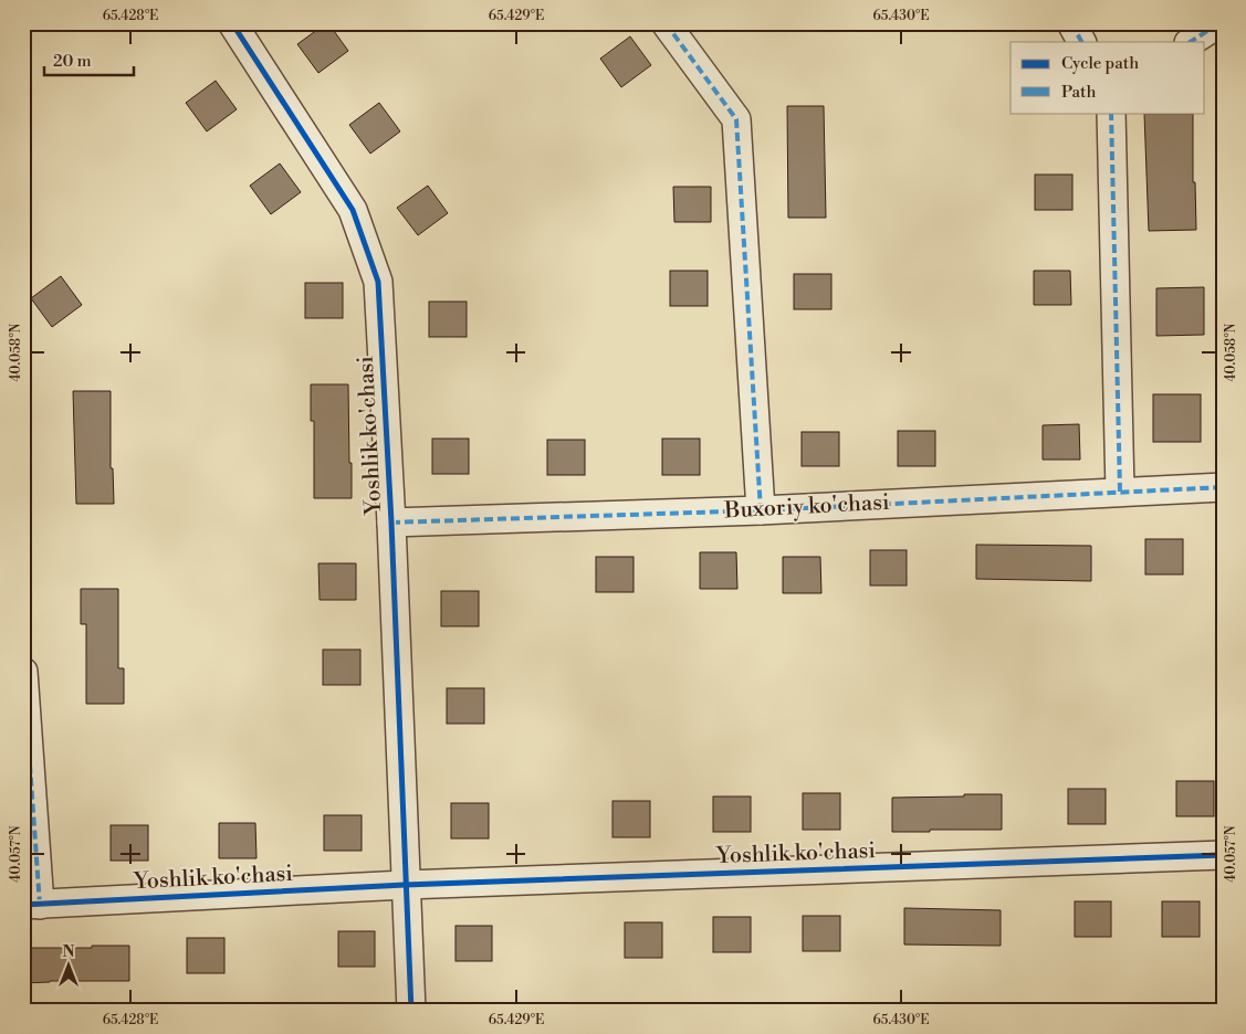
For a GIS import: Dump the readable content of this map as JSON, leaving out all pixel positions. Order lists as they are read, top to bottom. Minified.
{"streets":{"street":["Yoshlik ko'chasi","Buxoriy ko'chasi"]},"crossings":[["Yoshlik ko'chasi","Buxoriy ko'chasi"]],"legend":["Cycle path","Path"],"scale_bar":"20 m","north":"top","coordinates":["65.428°E","65.429°E","65.430°E","40.058°N","40.057°N"]}
